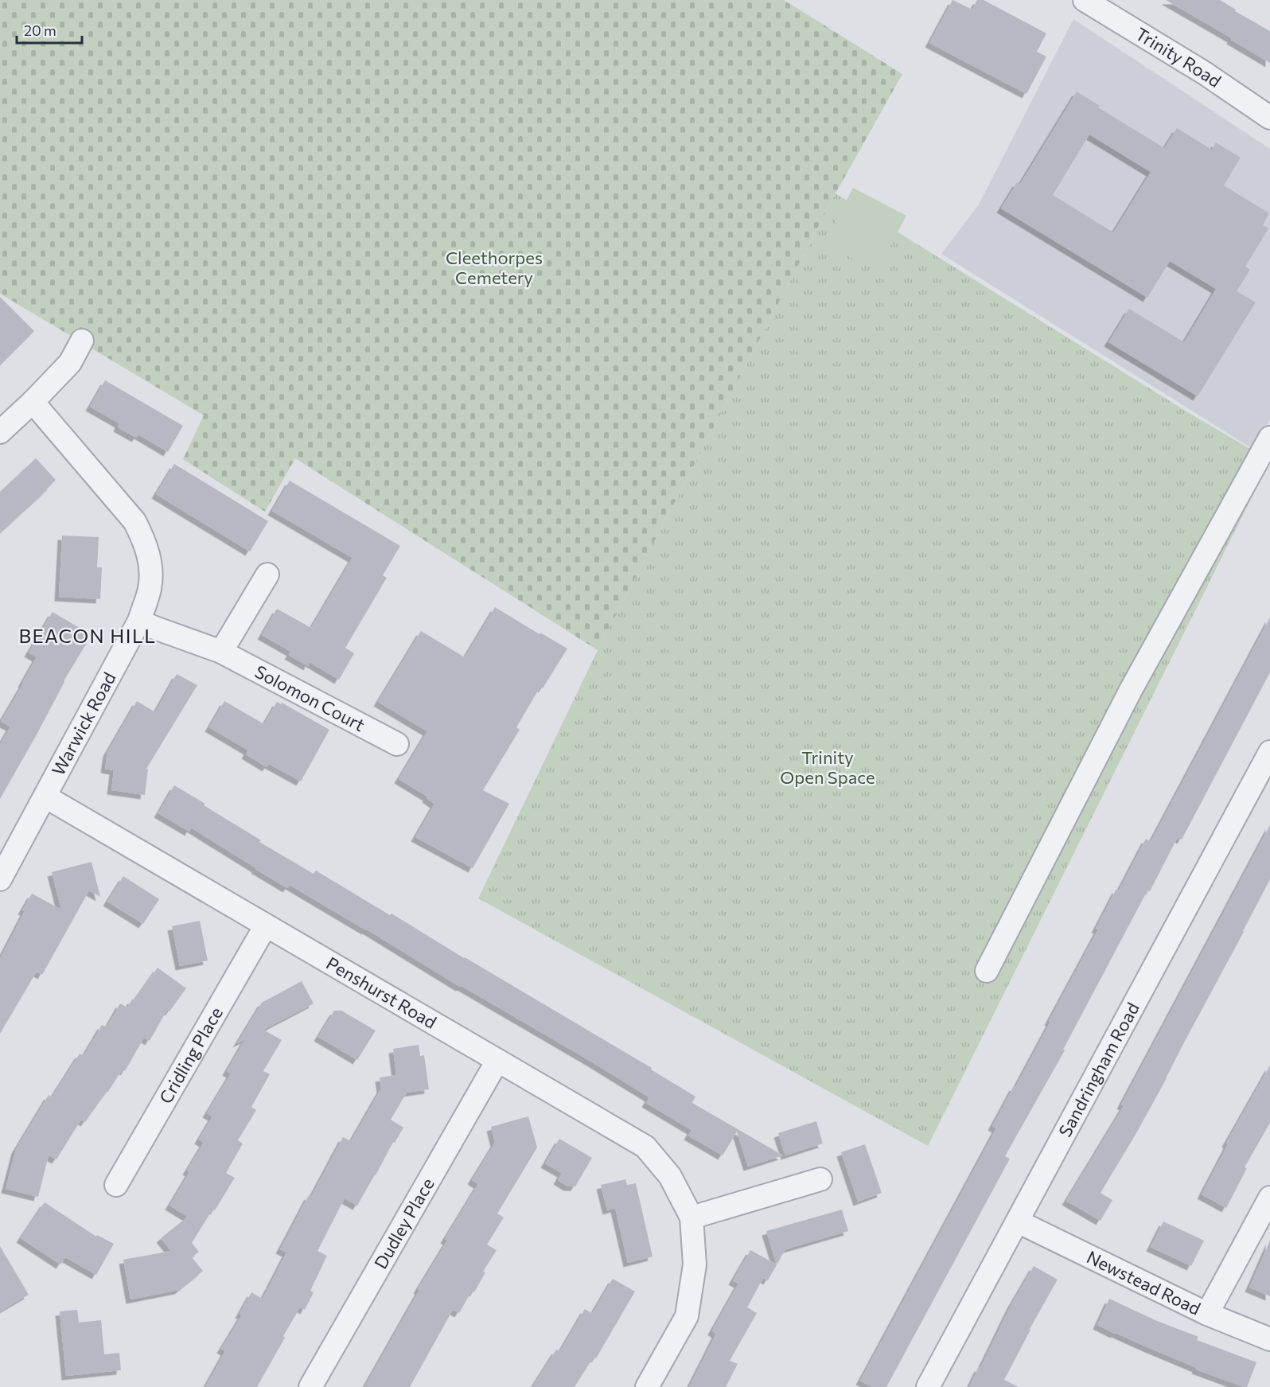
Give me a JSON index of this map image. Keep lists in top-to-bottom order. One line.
{"streets":{"street":["Trinity Road","Solomon Court","Warwick Road","Penshurst Road","Cridling Place","Sandringham Road","Dudley Place","Newstead Road"]},"crossings":[["Solomon Court","Warwick Road"],["Warwick Road","Penshurst Road"],["Penshurst Road","Cridling Place"],["Penshurst Road","Dudley Place"],["Sandringham Road","Newstead Road"]],"districts":["BEACON HILL"],"parks":["Cleethorpes Cemetery","Trinity Open Space"],"scale_bar":"20 m"}
